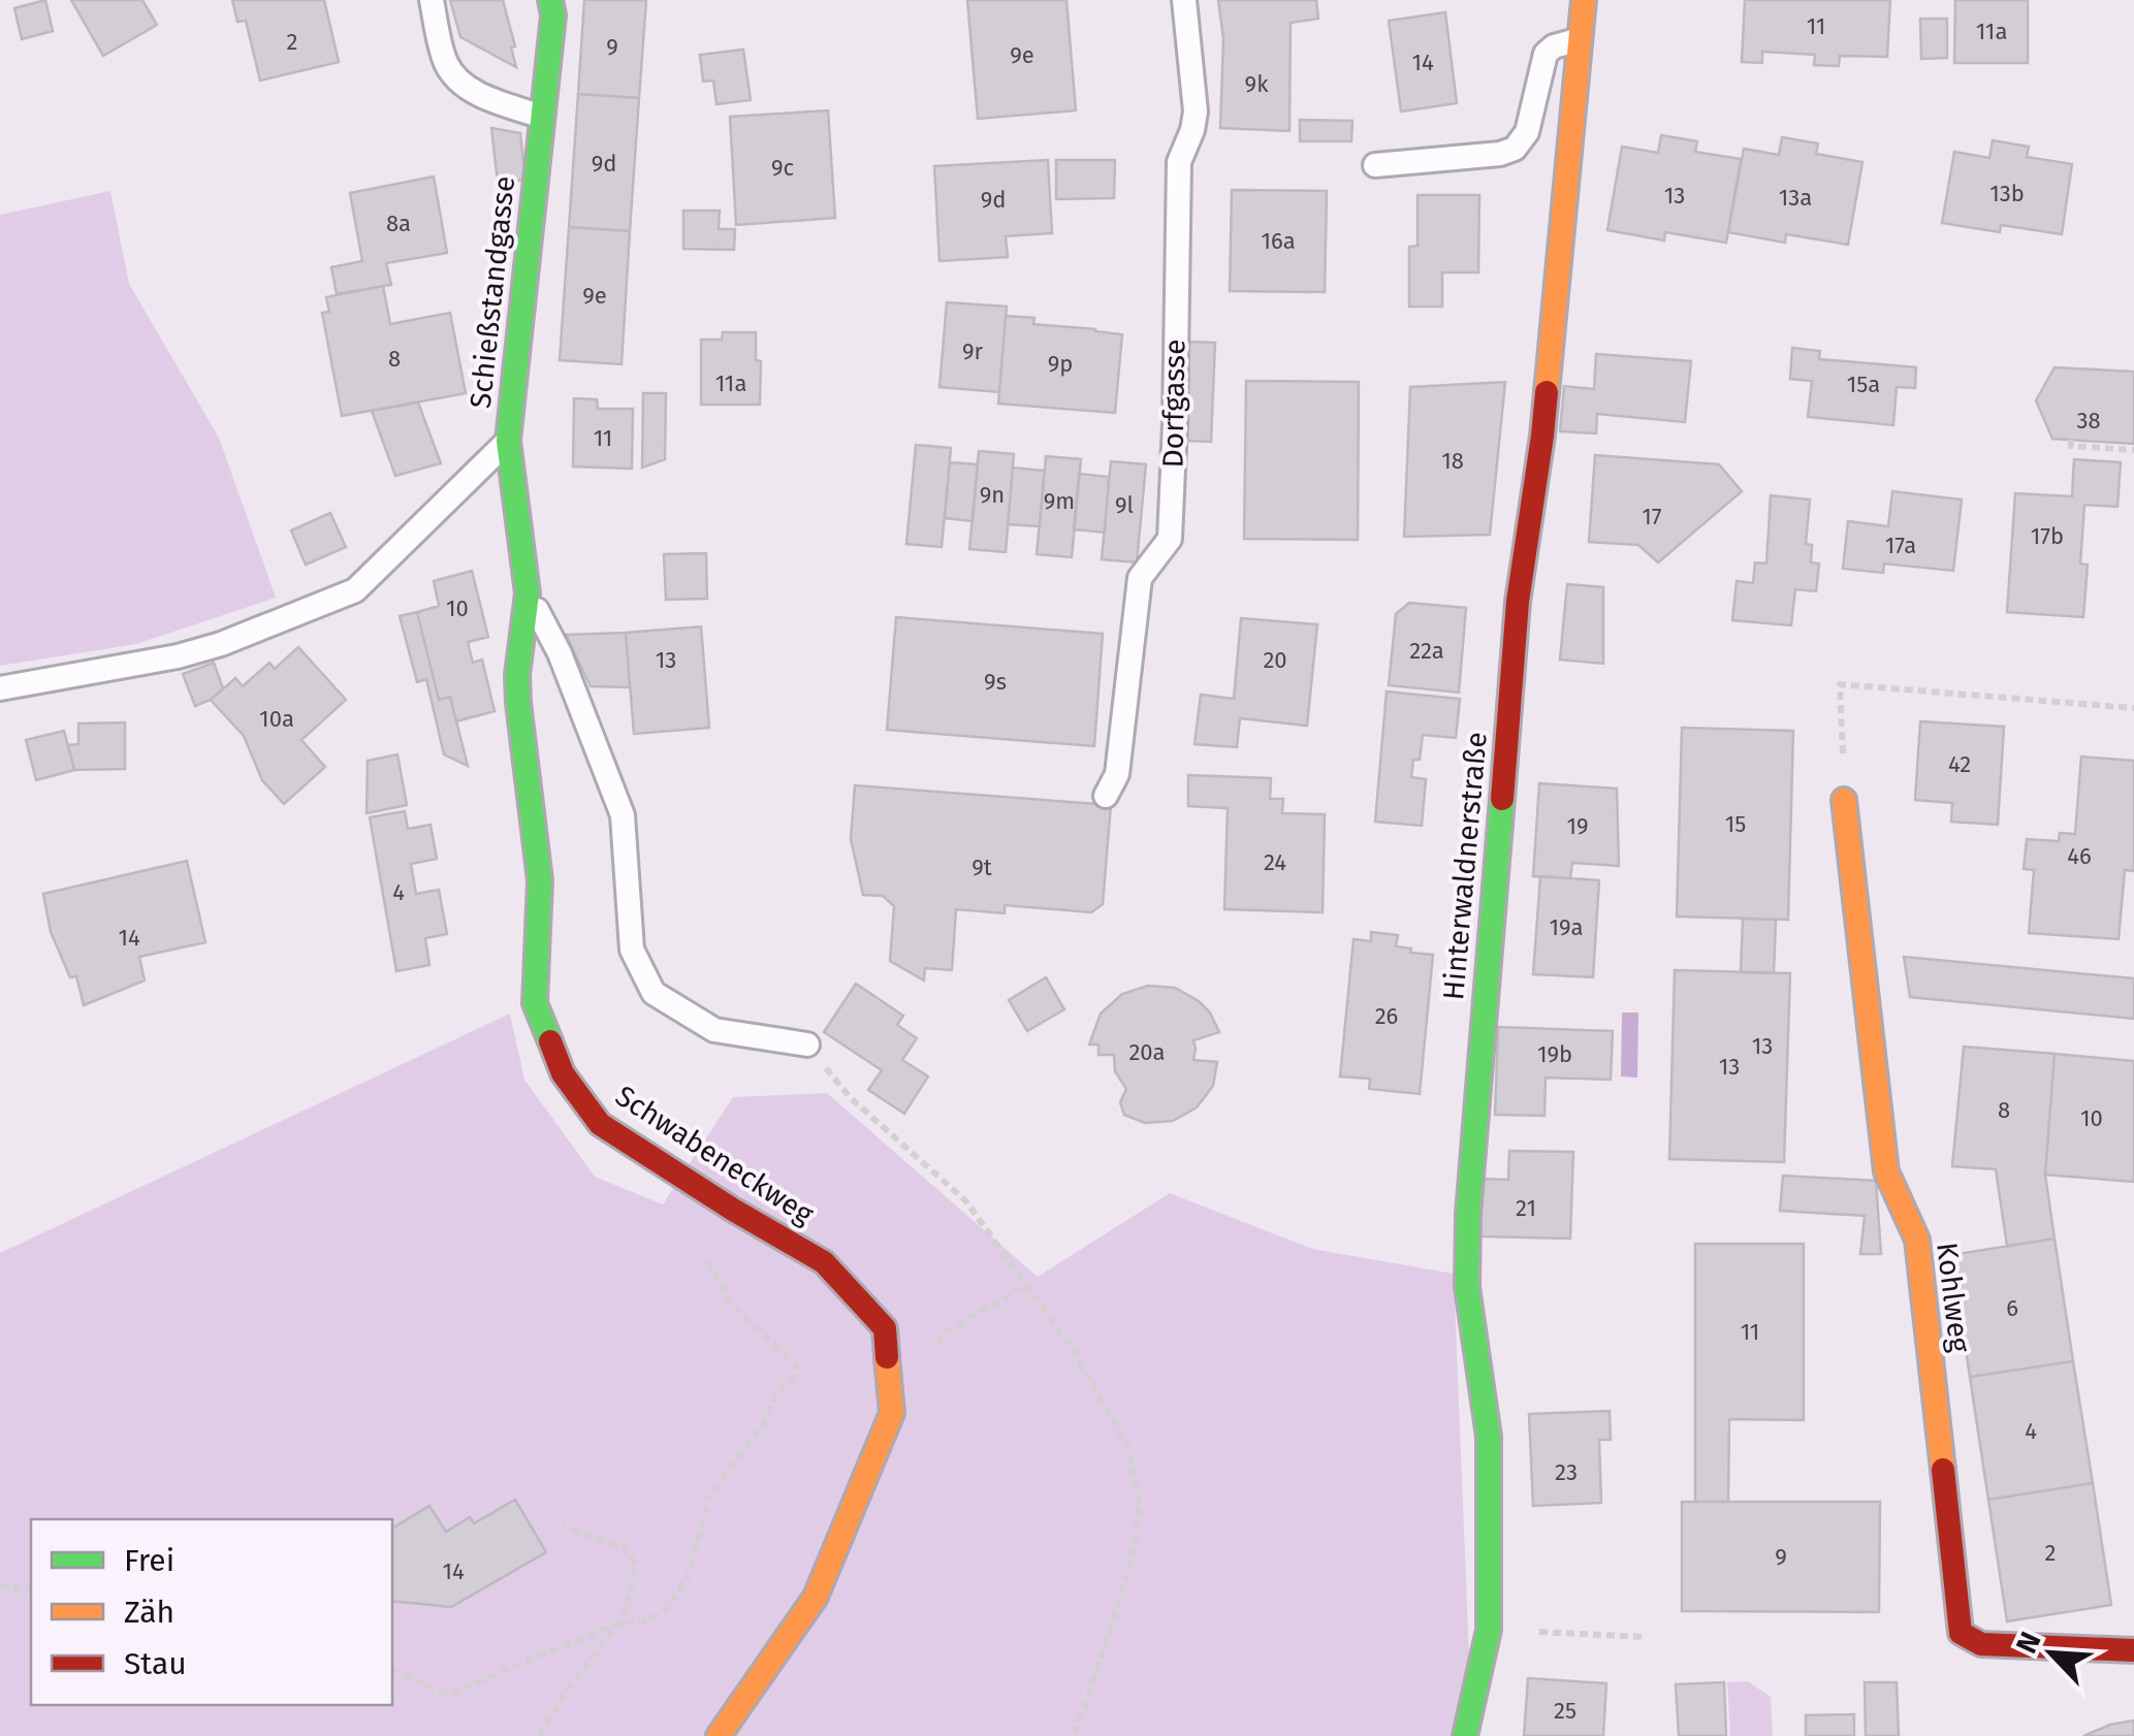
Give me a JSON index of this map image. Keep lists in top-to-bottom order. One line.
{"streets":{"street":["Schießstandgasse","Hinterwaldnerstraße","Schwabeneckweg","Kohlweg"],"lane":["Dorfgasse"]},"crossings":[["Schießstandgasse","Schwabeneckweg"]],"house_numbers":["11","11a","2","9","9e","14","9k","9d","9c","13b","13","13a","9d","8a","16a","9e","9r","8","9p","11a","15a","38","11","18","9n","9m","9l","17","17b","17a","10","22a","13","20","9s","10a","42","15","19","46","24","9t","4","19a","14","26","13","20a","19b","13","8","10","21","6","11","4","23","2","9","14","25"],"legend":["Frei","Zäh","Stau"],"north":"top left"}
